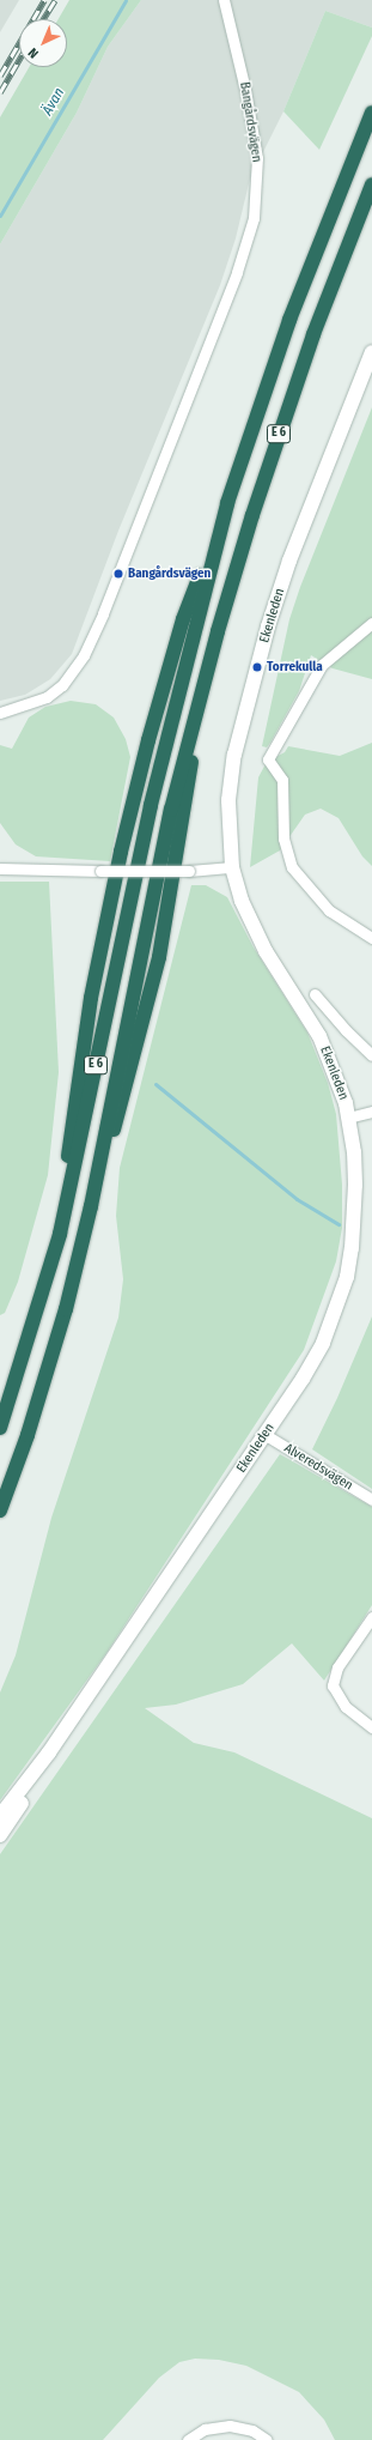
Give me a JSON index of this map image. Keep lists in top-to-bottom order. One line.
{"streets":{"highway":["E 6"],"street":["Bangårdsvägen","Ekenleden","Alveredsvägen"]},"crossings":[["Ekenleden","Alveredsvägen"]],"water":["Ävan"],"places":["Bangårdsvägen","Torrekulla"],"north":"bottom left"}
